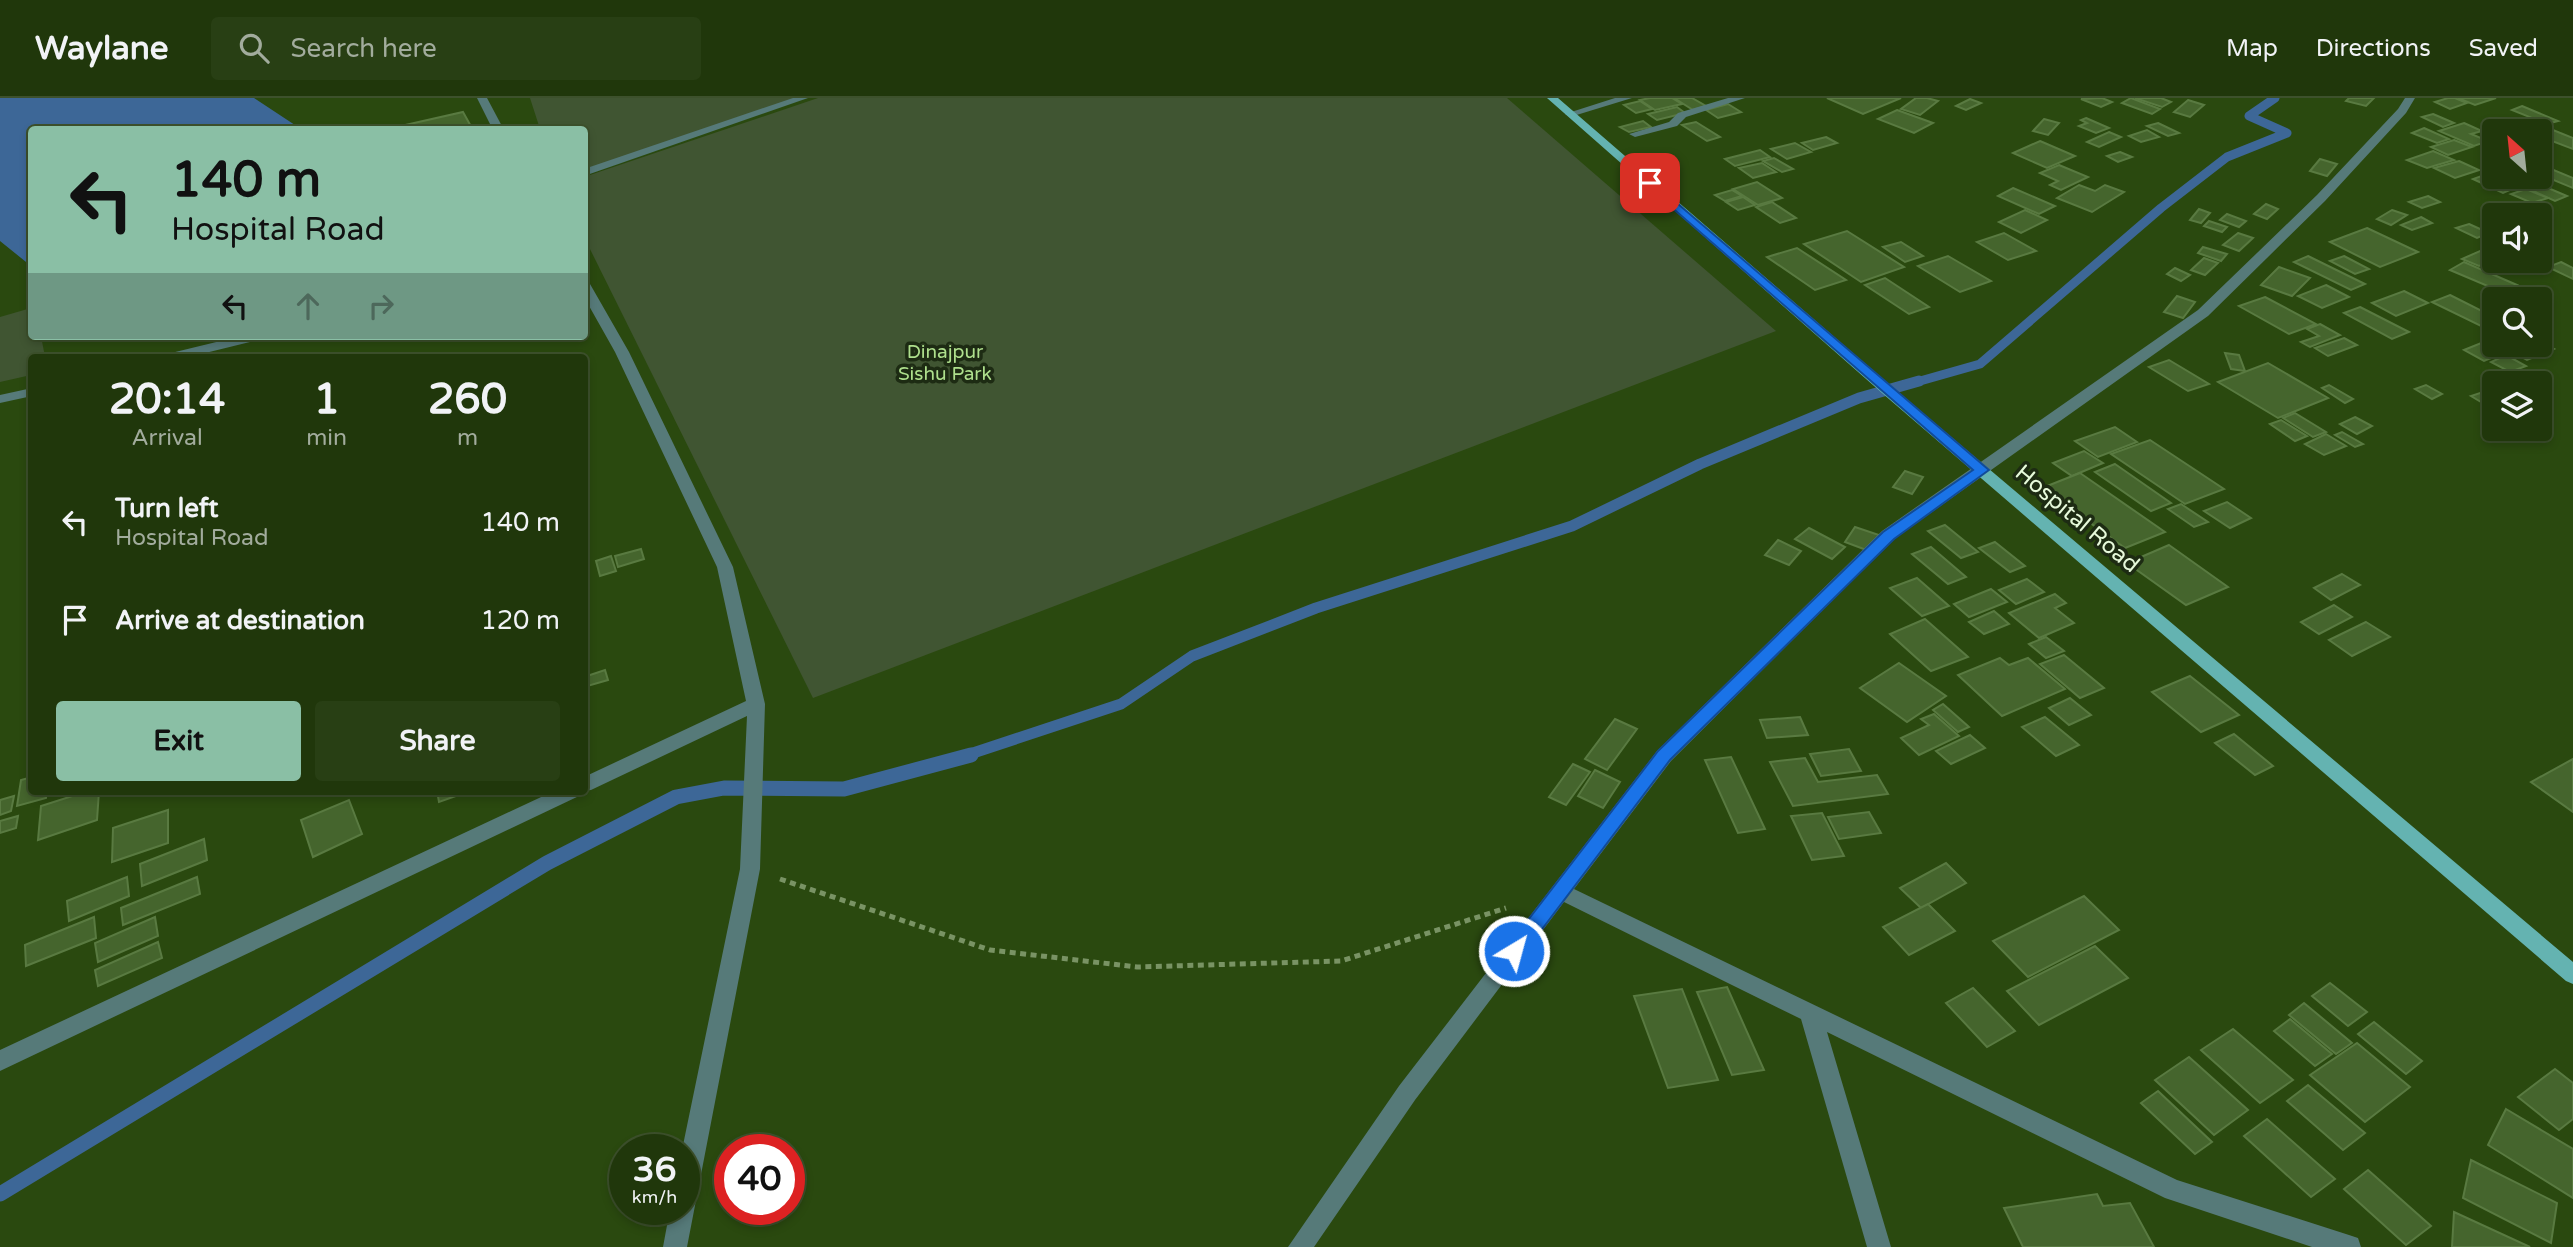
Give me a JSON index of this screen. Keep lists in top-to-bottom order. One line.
{"streets":{"main road":["Hospital Road"]},"parks":["Dinajpur Sishu Park"],"north":"top left","page":{"header":"Waylane","search":"Search here","nav":["Map","Directions","Saved"],"turn":["140 m","Hospital Road"],"eta":["20:14","Arrival","1","min","260","m"],"list":[{"name":"Turn left","note":"Hospital Road","value":"140 m"},{"name":"Arrive at destination","value":"120 m"}],"buttons":["Exit","Share"],"speed":"36 km/h","limit":"40"}}
